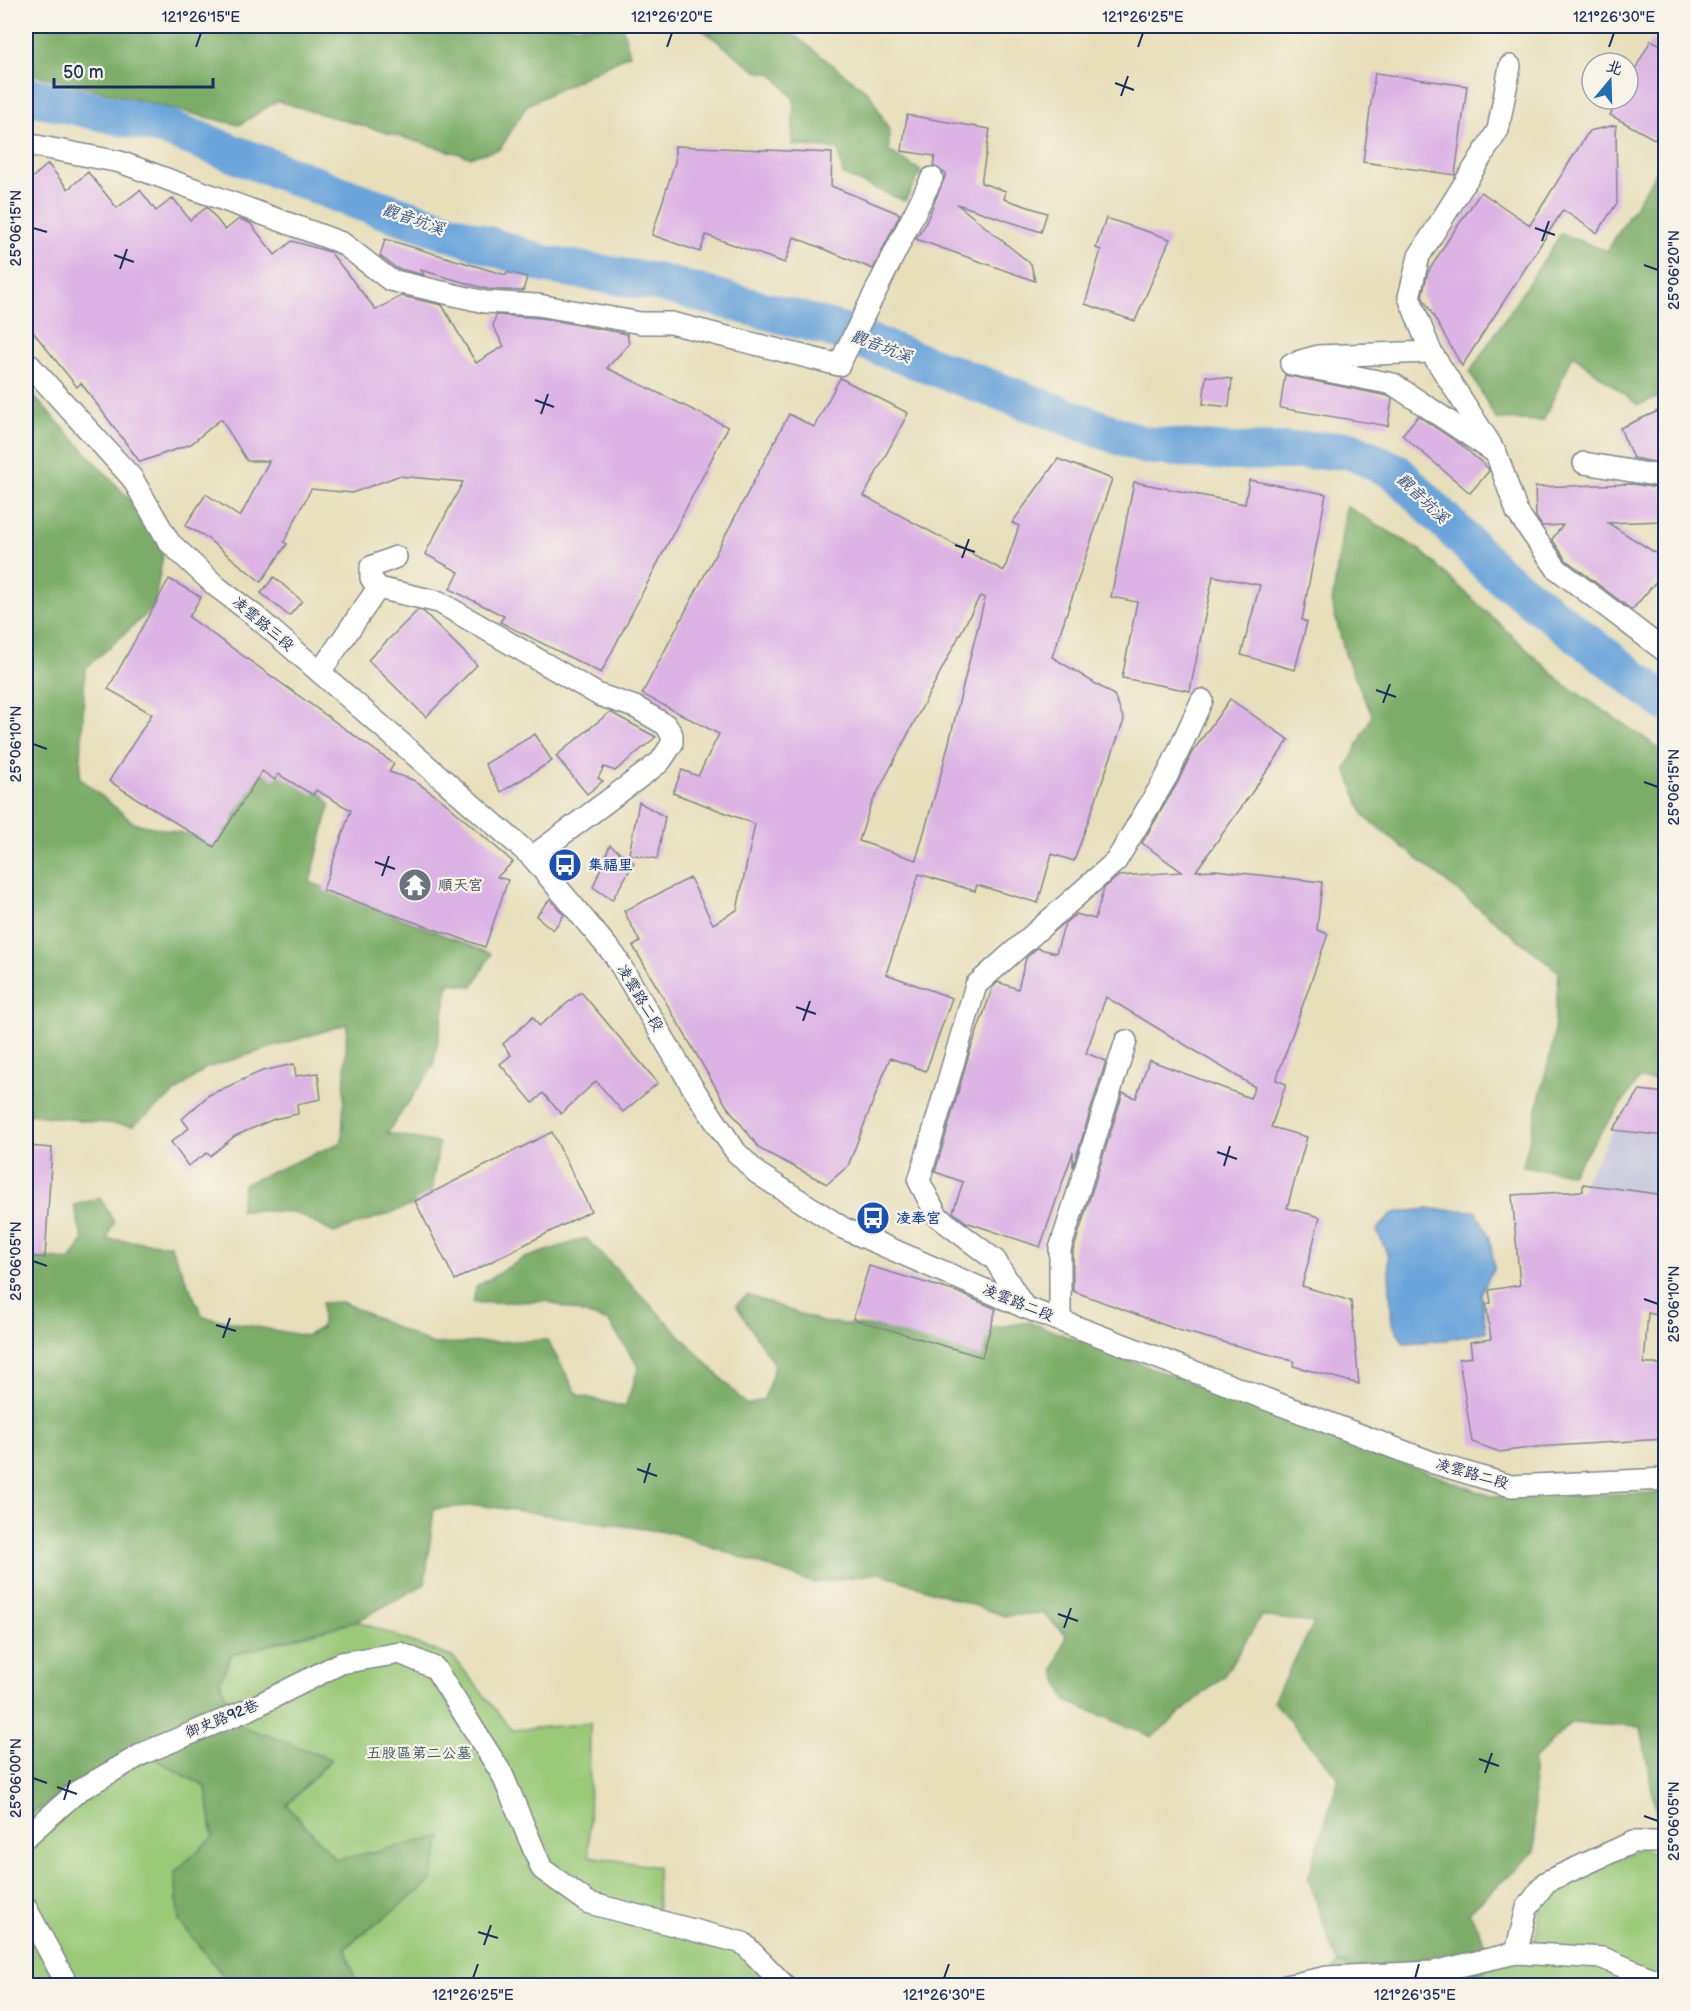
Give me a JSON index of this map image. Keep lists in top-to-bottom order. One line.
{"streets":{"street":["凌雲路三段","凌雲路二段","御史路92巷"]},"crossings":[["凌雲路三段","凌雲路二段"]],"water":["觀音坑溪"],"parks":["五股區第二公墓"],"places":{"bus stop":["集福里","凌奉宮"],"temple":["順天宮"]},"scale_bar":"50 m","north":"top","coordinates":["121°26'15\"E","121°26'20\"E","121°26'25\"E","121°26'30\"E","25°06'15\"N","25°06'20\"N","25°06'10\"N","25°06'05\"N","25°06'00\"N","121°26'35\"E"]}
